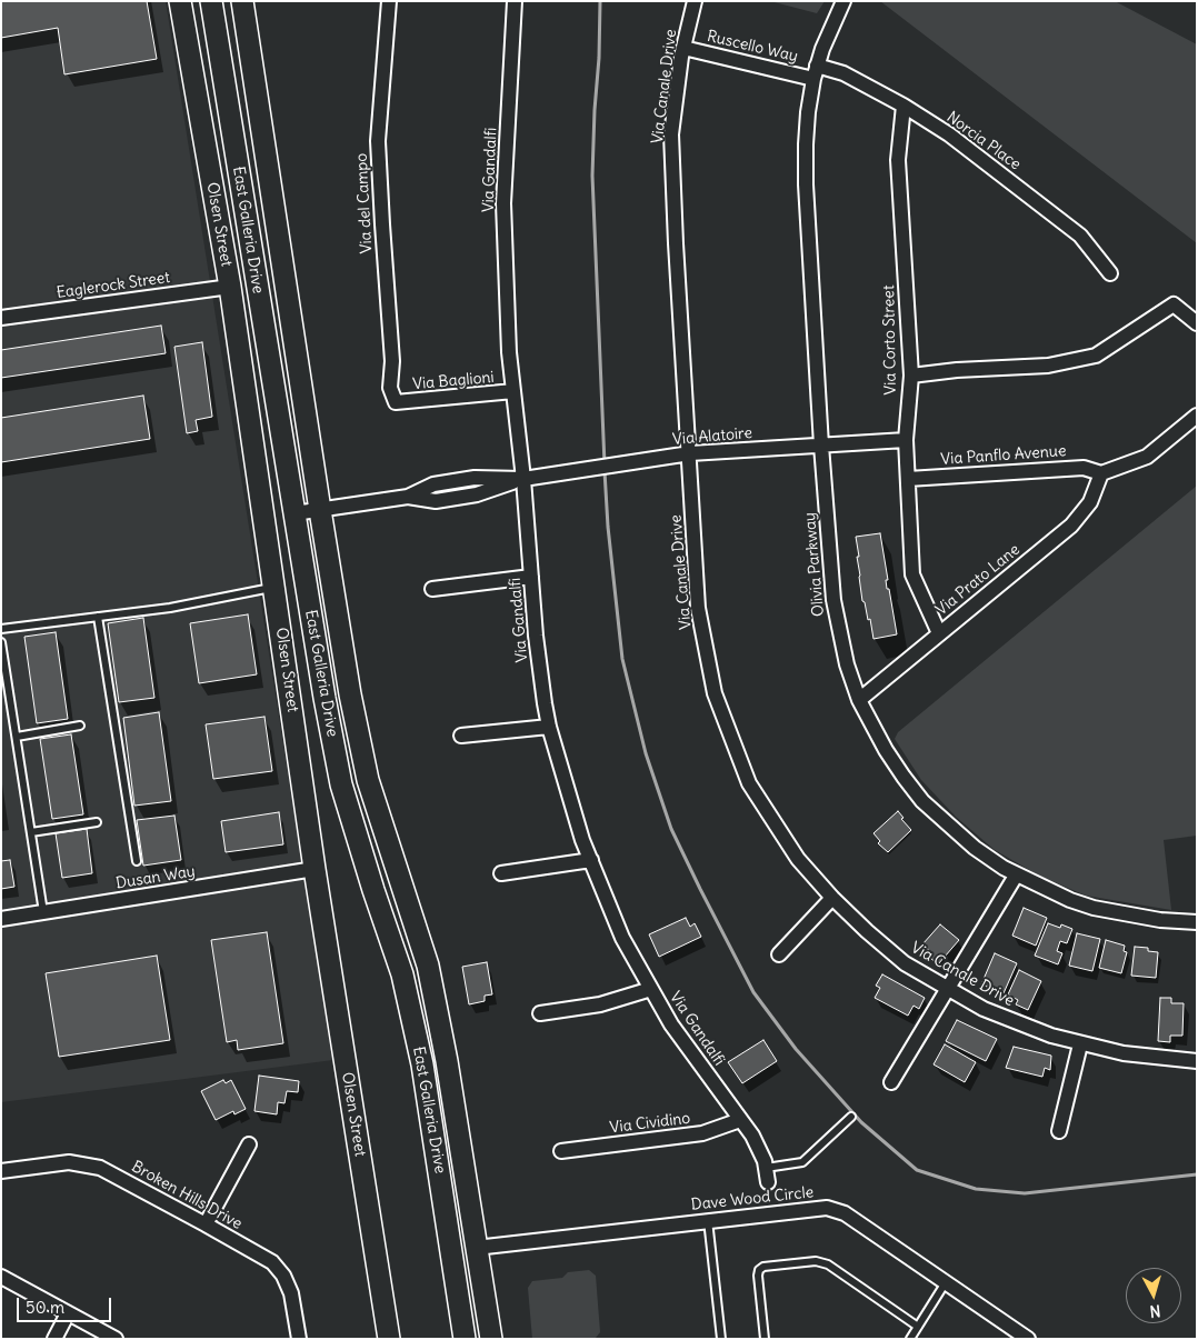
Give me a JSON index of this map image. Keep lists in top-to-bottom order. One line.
{"streets":{"main road":["Olsen Street","East Galleria Drive"],"street":["Ruscello Way","Via Canale Drive","Norcia Place","Via Gandalfi","Via del Campo","Eaglerock Street","Via Corto Street","Via Baglioni","Via Alatoire","Via Panflo Avenue","Olivia Parkway","Via Prato Lane","Dusan Way","Via Cividino","Broken Hills Drive","Dave Wood Circle"]},"crossings":[["Ruscello Way","Via Canale Drive"],["Ruscello Way","Norcia Place"],["Ruscello Way","Olivia Parkway"],["Via Canale Drive","Via Alatoire"],["Norcia Place","Via Corto Street"],["Norcia Place","Olivia Parkway"],["Via Gandalfi","Via Baglioni"],["Via Gandalfi","Via Alatoire"],["Via Gandalfi","Via Cividino"],["Via del Campo","Via Baglioni"],["Olsen Street","Eaglerock Street"],["Olsen Street","Dusan Way"],["East Galleria Drive","Via Alatoire"],["East Galleria Drive","Dave Wood Circle"],["Via Corto Street","Via Alatoire"],["Via Corto Street","Via Panflo Avenue"],["Via Corto Street","Via Prato Lane"],["Via Alatoire","Olivia Parkway"],["Via Panflo Avenue","Via Prato Lane"],["Olivia Parkway","Via Prato Lane"]],"scale_bar":"50 m","north":"bottom"}
